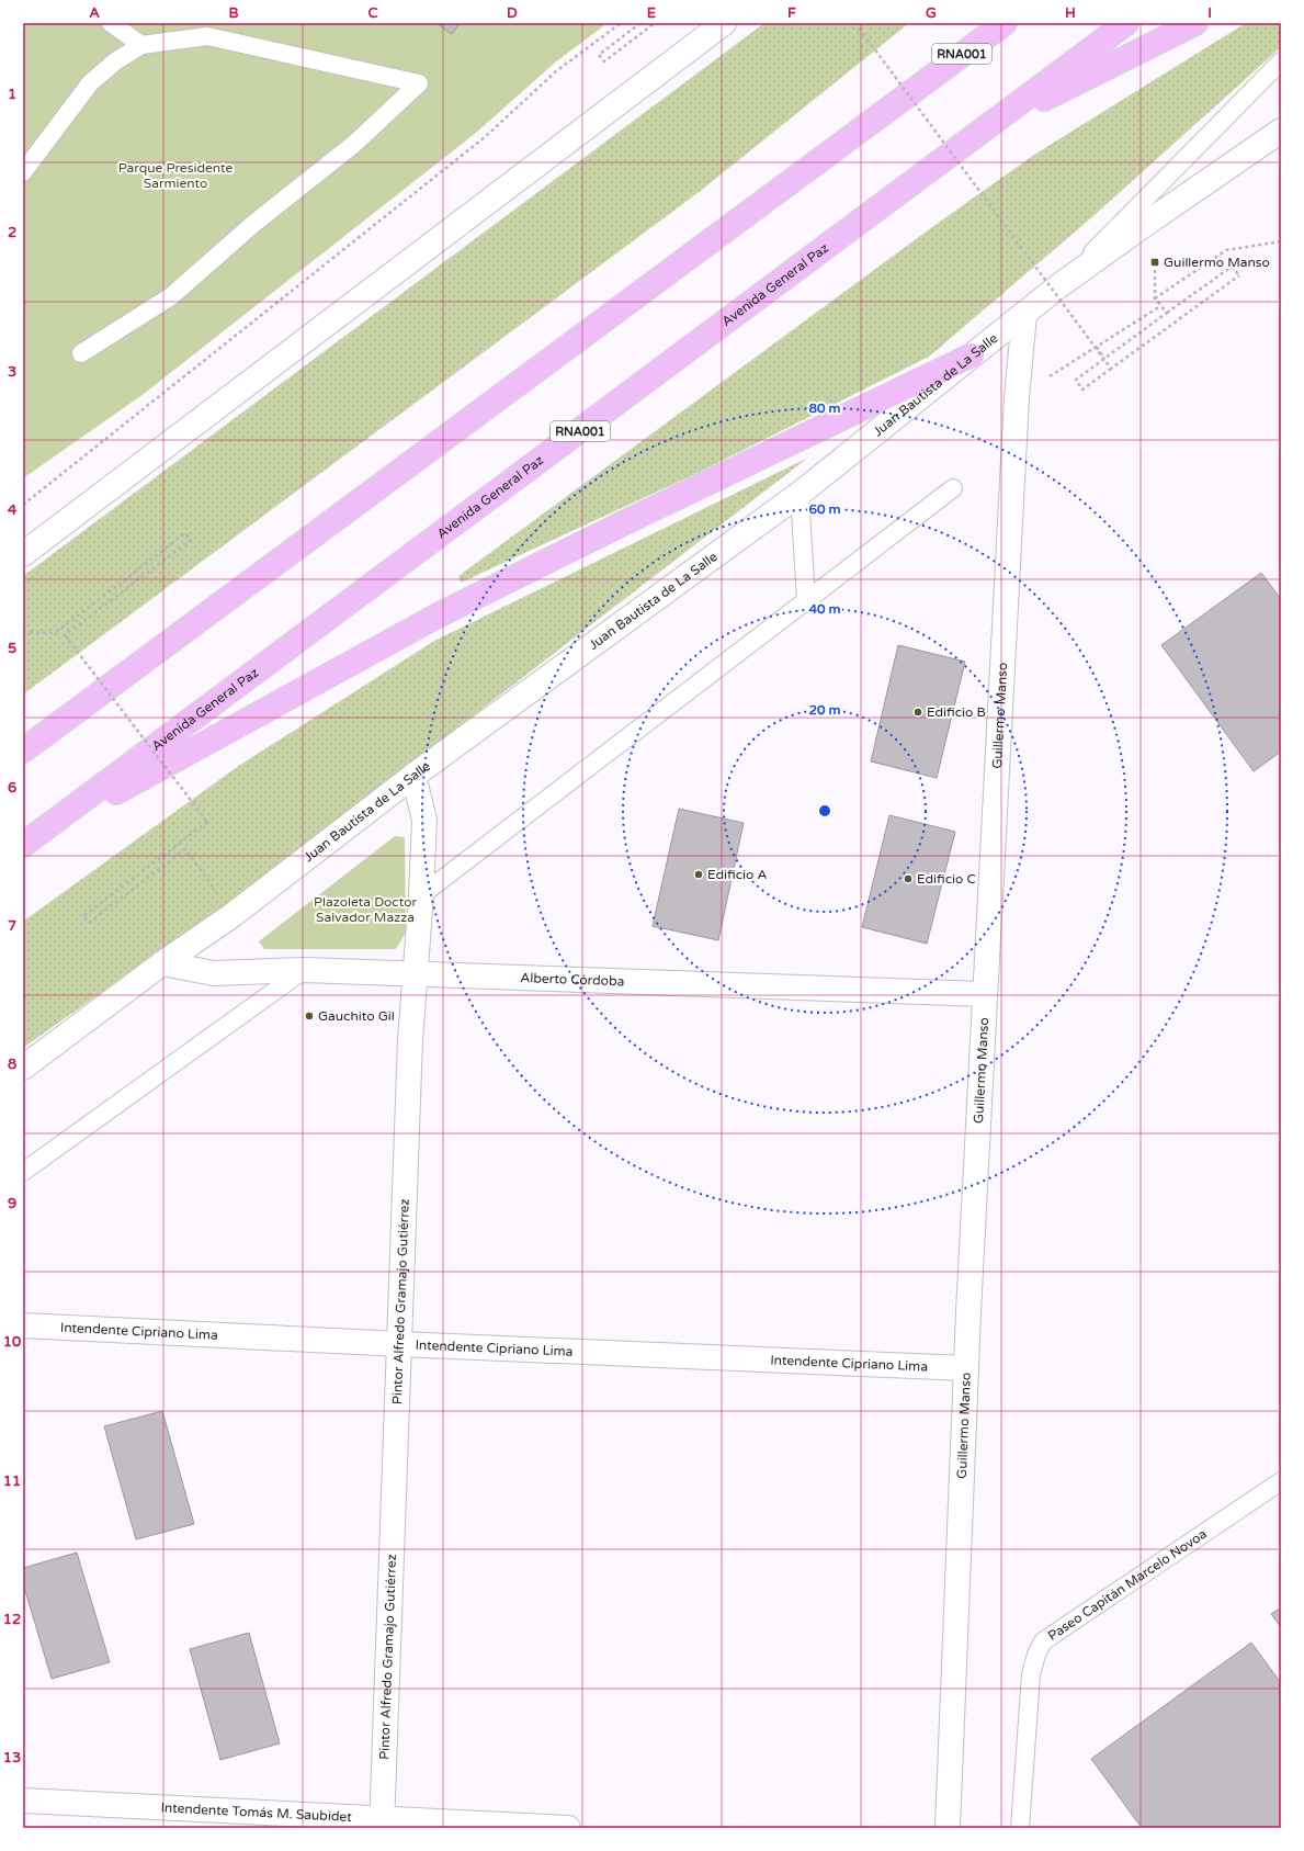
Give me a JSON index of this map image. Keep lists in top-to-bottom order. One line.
{"streets":{"highway":["RNA001","Avenida General Paz"],"street":["Juan Bautista de La Salle","Guillermo Manso","Alberto Córdoba","Pintor Alfredo Gramajo Gutiérrez","Intendente Cipriano Lima","Intendente Tomás M. Saubidet"],"lane":["Paseo Capitán Marcelo Novoa"]},"crossings":[["Juan Bautista de La Salle","Guillermo Manso"],["Juan Bautista de La Salle","Alberto Córdoba"],["Juan Bautista de La Salle","Pintor Alfredo Gramajo Gutiérrez"],["Guillermo Manso","Alberto Córdoba"],["Guillermo Manso","Intendente Cipriano Lima"],["Alberto Córdoba","Pintor Alfredo Gramajo Gutiérrez"],["Pintor Alfredo Gramajo Gutiérrez","Intendente Cipriano Lima"],["Pintor Alfredo Gramajo Gutiérrez","Intendente Tomás M. Saubidet"]],"parks":["Parque Presidente Sarmiento","Plazoleta Doctor Salvador Mazza"],"places":{"transit":["Guillermo Manso"],"other":["Edificio B","Edificio A","Edificio C","Gauchito Gil"]},"grid":{"columns":["A","B","C","D","E","F","G","H","I"],"rows":["1","2","3","4","5","6","7","8","9","10","11","12","13"]},"rings":["80 m","60 m","40 m","20 m"]}
